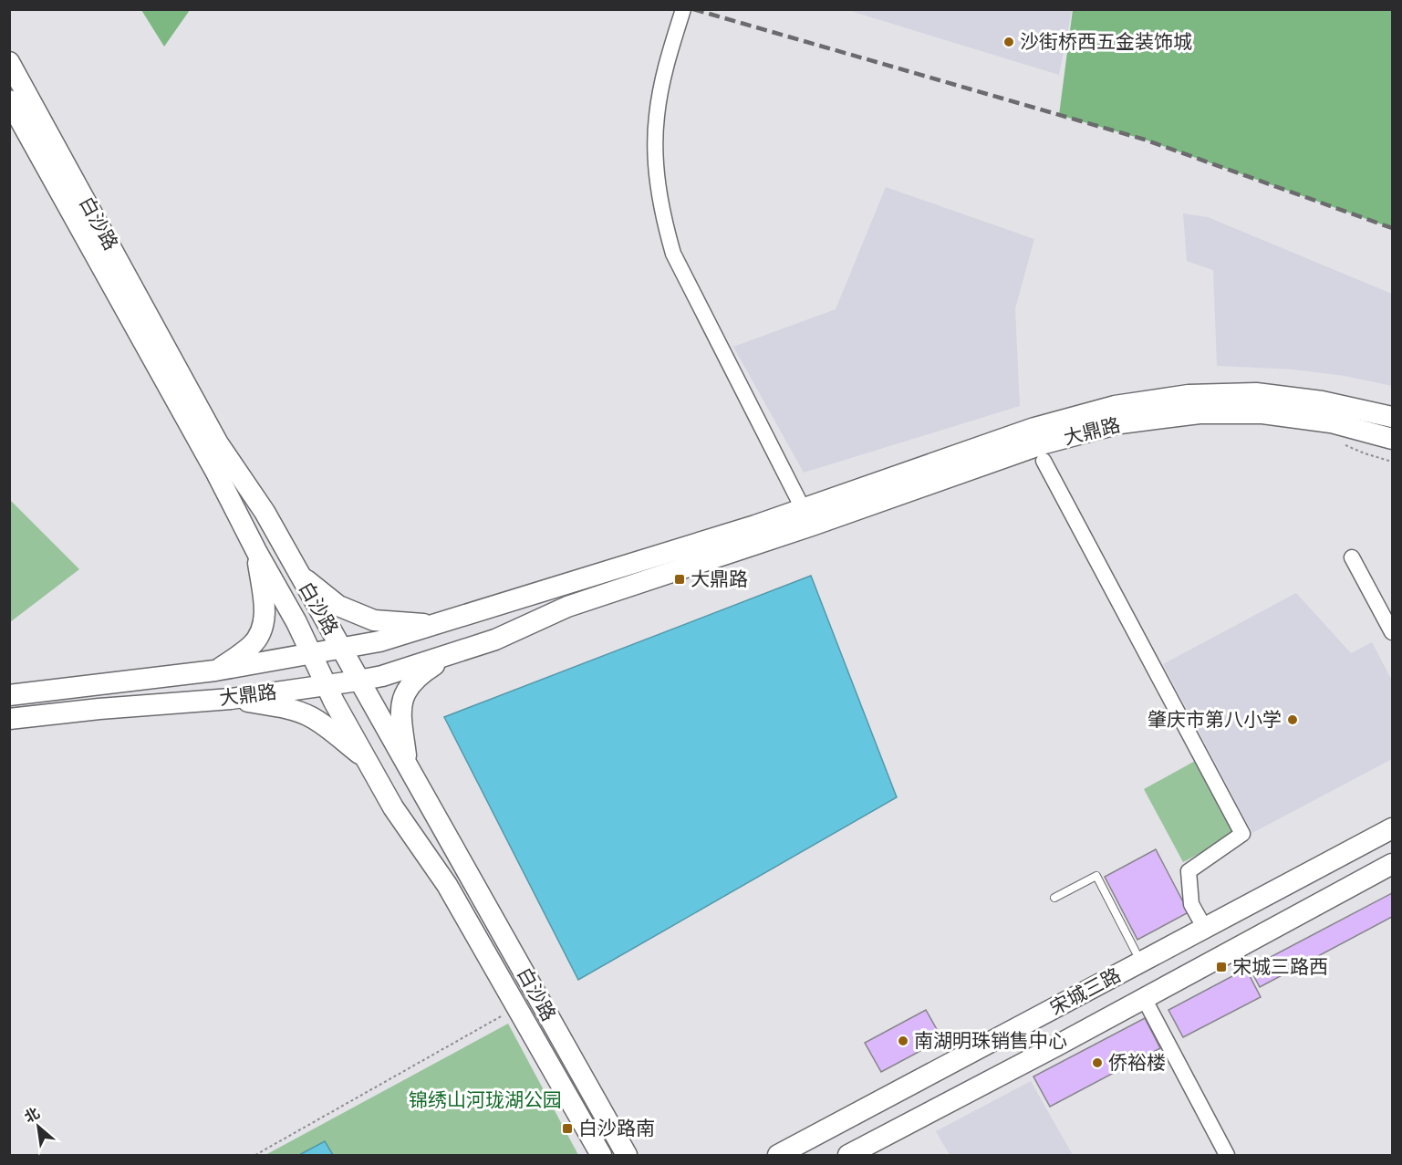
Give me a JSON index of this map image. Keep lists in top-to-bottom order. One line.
{"streets":{"main road":["白沙路","大鼎路","宋城三路"]},"crossings":[["白沙路","大鼎路"]],"parks":["锦绣山河珑湖公园"],"places":{"other":["沙街桥西五金装饰城","肇庆市第八小学","南湖明珠销售中心","侨裕楼"],"transit":["大鼎路","宋城三路西","白沙路南"]},"north":"top left"}
